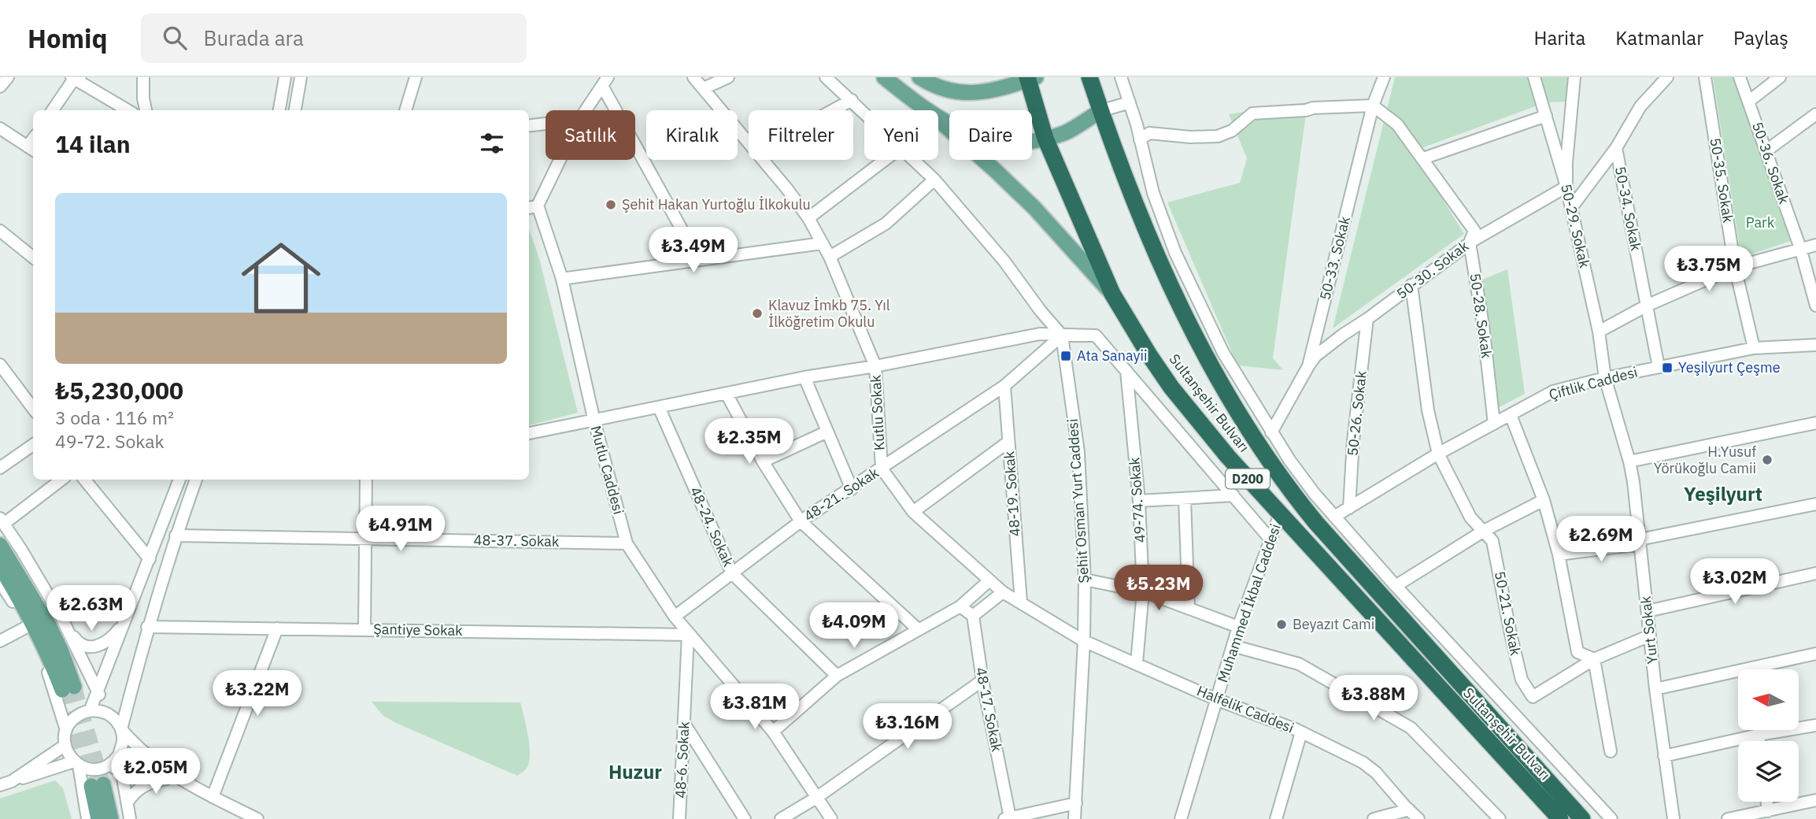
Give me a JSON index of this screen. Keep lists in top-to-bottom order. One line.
{"streets":{"highway":["Sultanşehir Bulvarı","D200"],"street":["50-36. Sokak","50-35. Sokak","50-34. Sokak","50-29. Sokak","50-33. Sokak","50-30. Sokak","50-28. Sokak","Çiftlik Caddesi","Kutlu Sokak","50-26. Sokak","Mutlu Caddesi","48-19. Sokak","48-21. Sokak","49-74. Sokak","Şehit Osman Yurt Caddesi","48-24. Sokak","48-37. Sokak","Muhammed İkbal Caddesi","50-21. Sokak","Şantiye Sokak","Yurt Sokak","48-17. Sokak","Halfelik Caddesi","48-6. Sokak"]},"crossings":[["50-35. Sokak","Çiftlik Caddesi"],["50-34. Sokak","Çiftlik Caddesi"],["50-29. Sokak","50-30. Sokak"],["50-29. Sokak","Çiftlik Caddesi"],["50-29. Sokak","Yurt Sokak"],["50-33. Sokak","50-30. Sokak"],["50-33. Sokak","Sultanşehir Bulvarı"],["50-30. Sokak","50-28. Sokak"],["50-30. Sokak","50-26. Sokak"],["50-30. Sokak","50-21. Sokak"],["50-28. Sokak","Çiftlik Caddesi"],["Çiftlik Caddesi","Sultanşehir Bulvarı"],["Çiftlik Caddesi","50-26. Sokak"],["Çiftlik Caddesi","50-21. Sokak"],["Çiftlik Caddesi","Yurt Sokak"],["Sultanşehir Bulvarı","Muhammed İkbal Caddesi"],["Kutlu Sokak","48-19. Sokak"],["Kutlu Sokak","48-21. Sokak"],["Kutlu Sokak","Şehit Osman Yurt Caddesi"],["Kutlu Sokak","Halfelik Caddesi"],["Mutlu Caddesi","48-21. Sokak"],["Mutlu Caddesi","48-37. Sokak"],["Mutlu Caddesi","Şantiye Sokak"],["Mutlu Caddesi","48-6. Sokak"],["48-19. Sokak","48-21. Sokak"],["48-21. Sokak","Şehit Osman Yurt Caddesi"],["48-21. Sokak","48-24. Sokak"],["49-74. Sokak","Halfelik Caddesi"],["Şehit Osman Yurt Caddesi","Halfelik Caddesi"],["Muhammed İkbal Caddesi","Halfelik Caddesi"],["Şantiye Sokak","48-6. Sokak"]],"districts":["Yeşilyurt","Huzur"],"parks":["Park"],"places":{"other":["Şehit Hakan Yurtoğlu İlkokulu","Klavuz İmkb 75. Yıl İlköğretim Okulu","H.Yusuf Yörükoğlu Camii","Beyazıt Cami"],"transit":["Ata Sanayii","Yeşilyurt Çeşme"]},"north":"left","page":{"header":"Homiq","search":"Burada ara","nav":["Harita","Katmanlar","Paylaş"],"chip":["Satılık","Kiralık","Filtreler","Yeni","Daire"],"heading":"14 ilan","list":[{"name":"₺5,230,000","note":"3 oda · 116 m² · 49-72. Sokak"}],"price":["₺3.49M","₺3.75M","₺2.35M","₺4.91M","₺2.69M","₺3.02M","₺5.23M","₺2.63M","₺4.09M","₺3.22M","₺3.88M","₺3.81M","₺3.16M","₺2.05M"]}}
